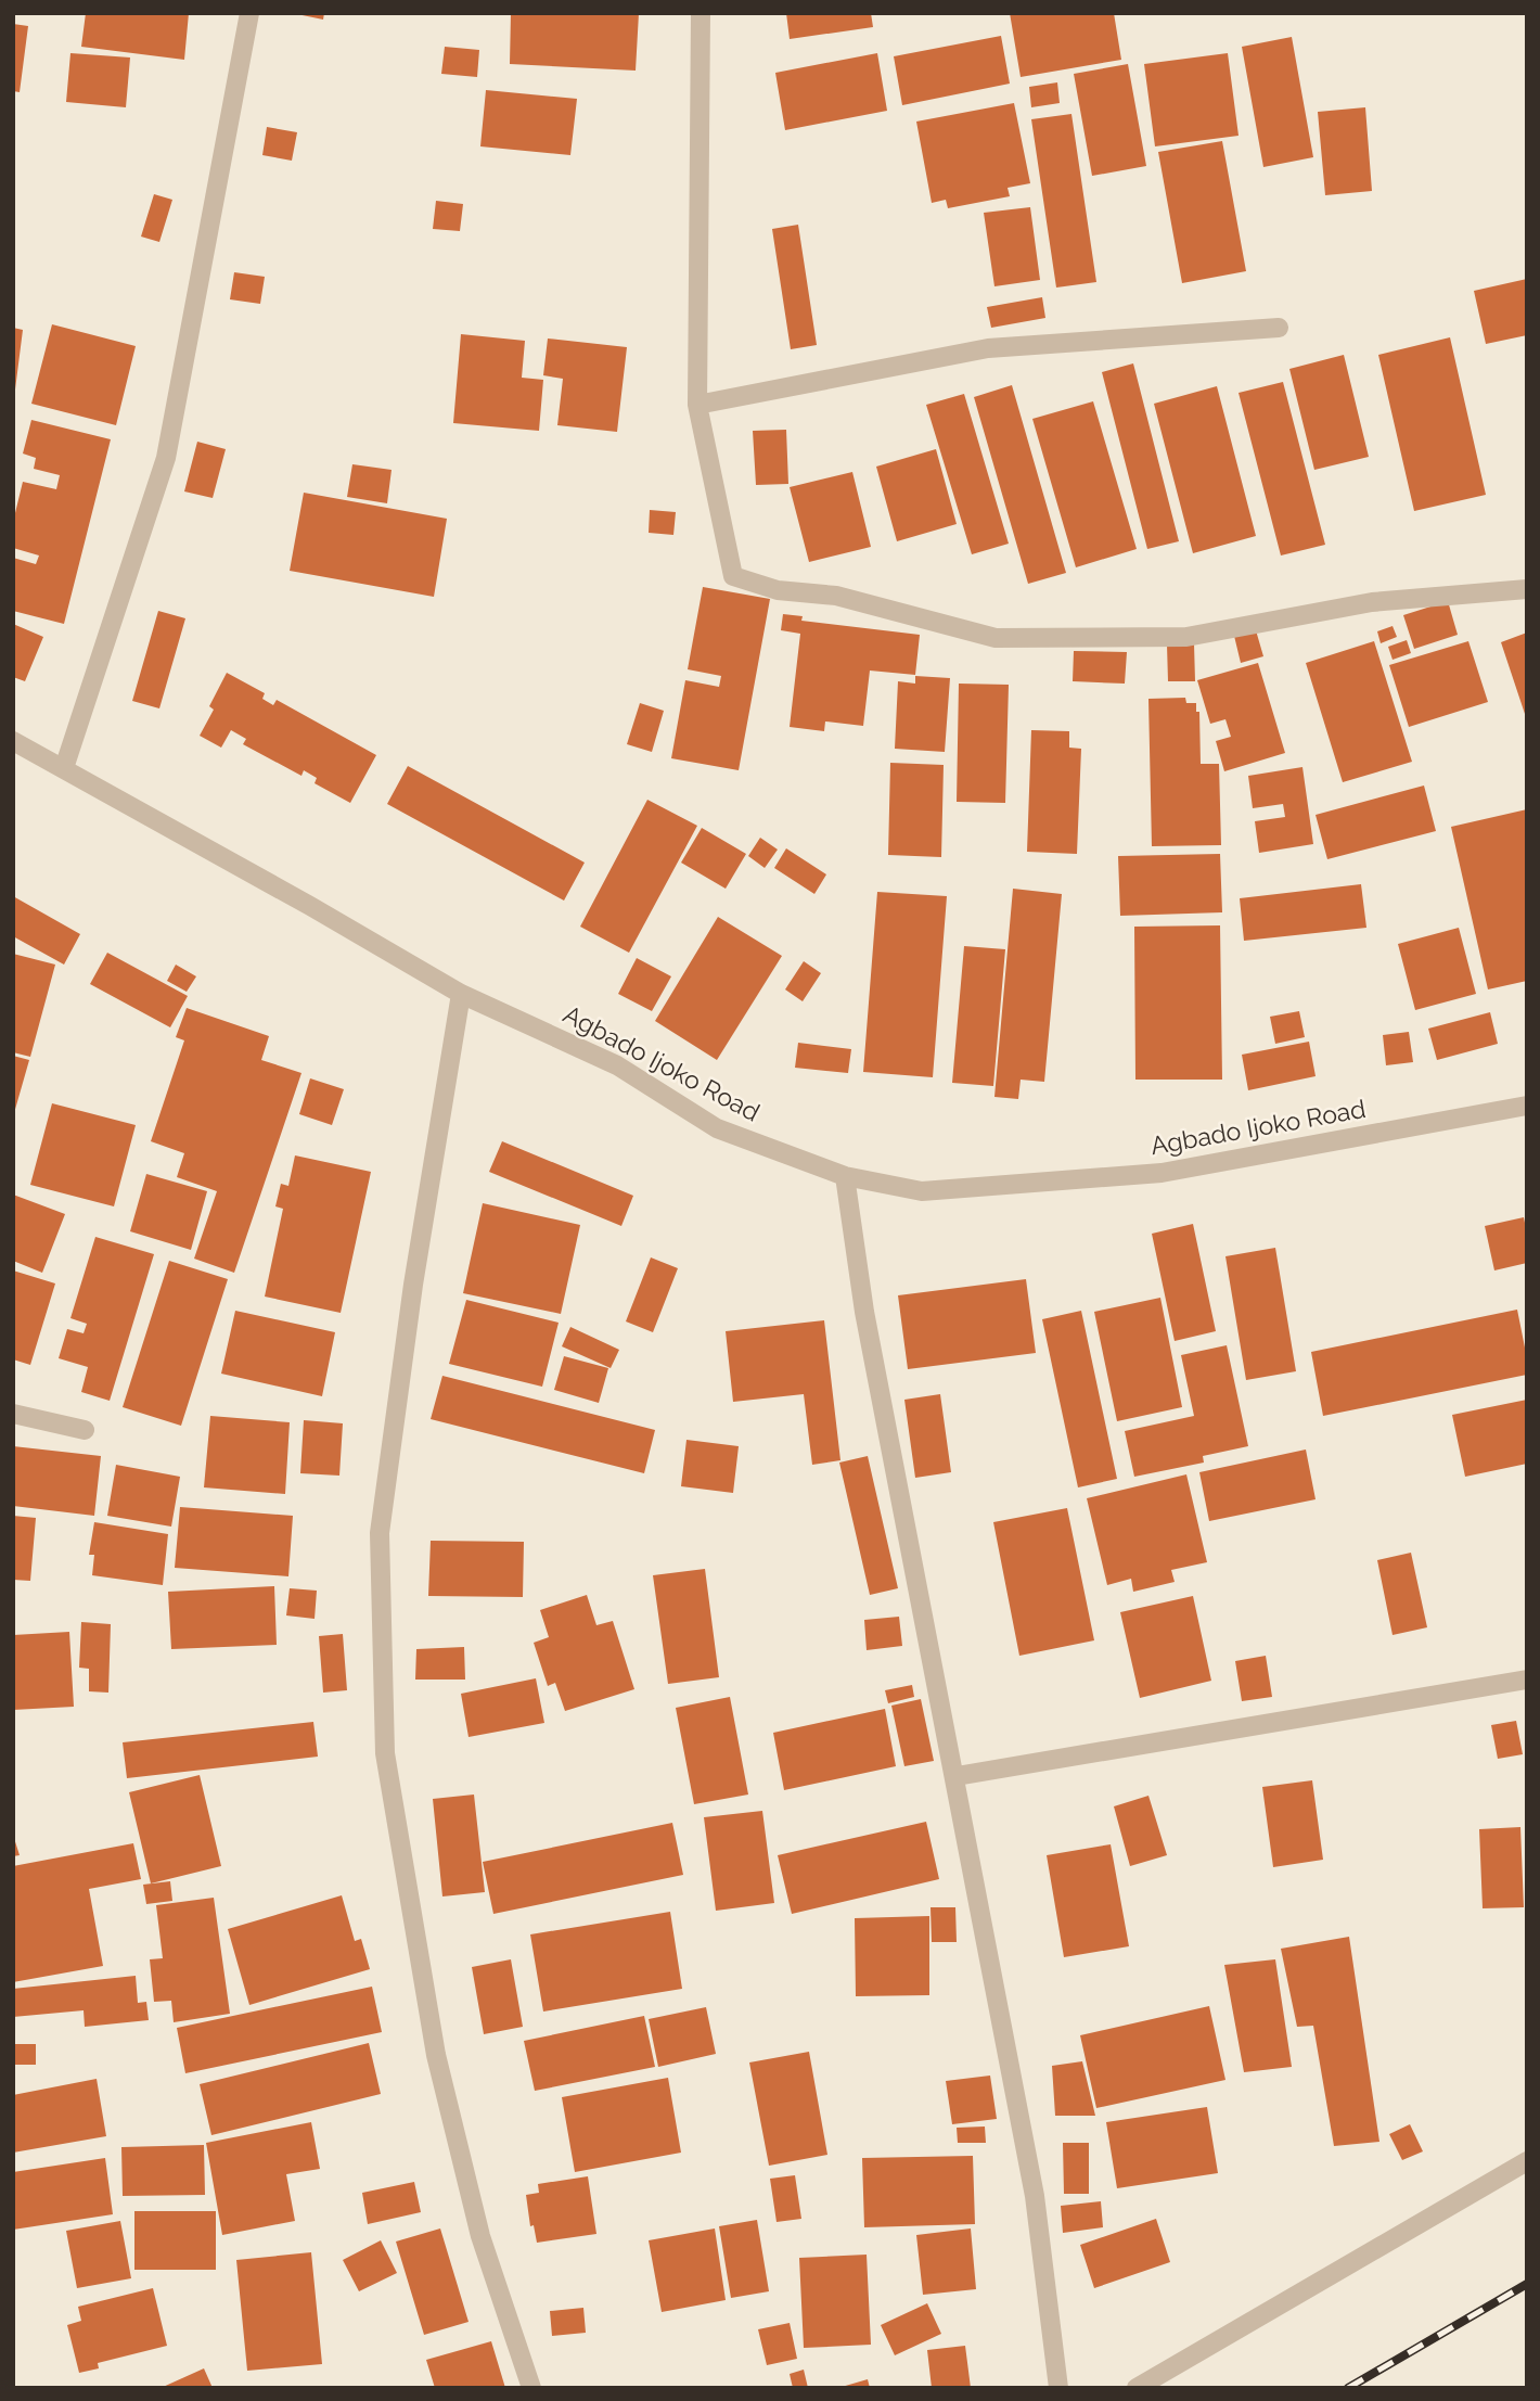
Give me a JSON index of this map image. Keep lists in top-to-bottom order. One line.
{"streets":{"street":["Agbado Ijoko Road"]}}
